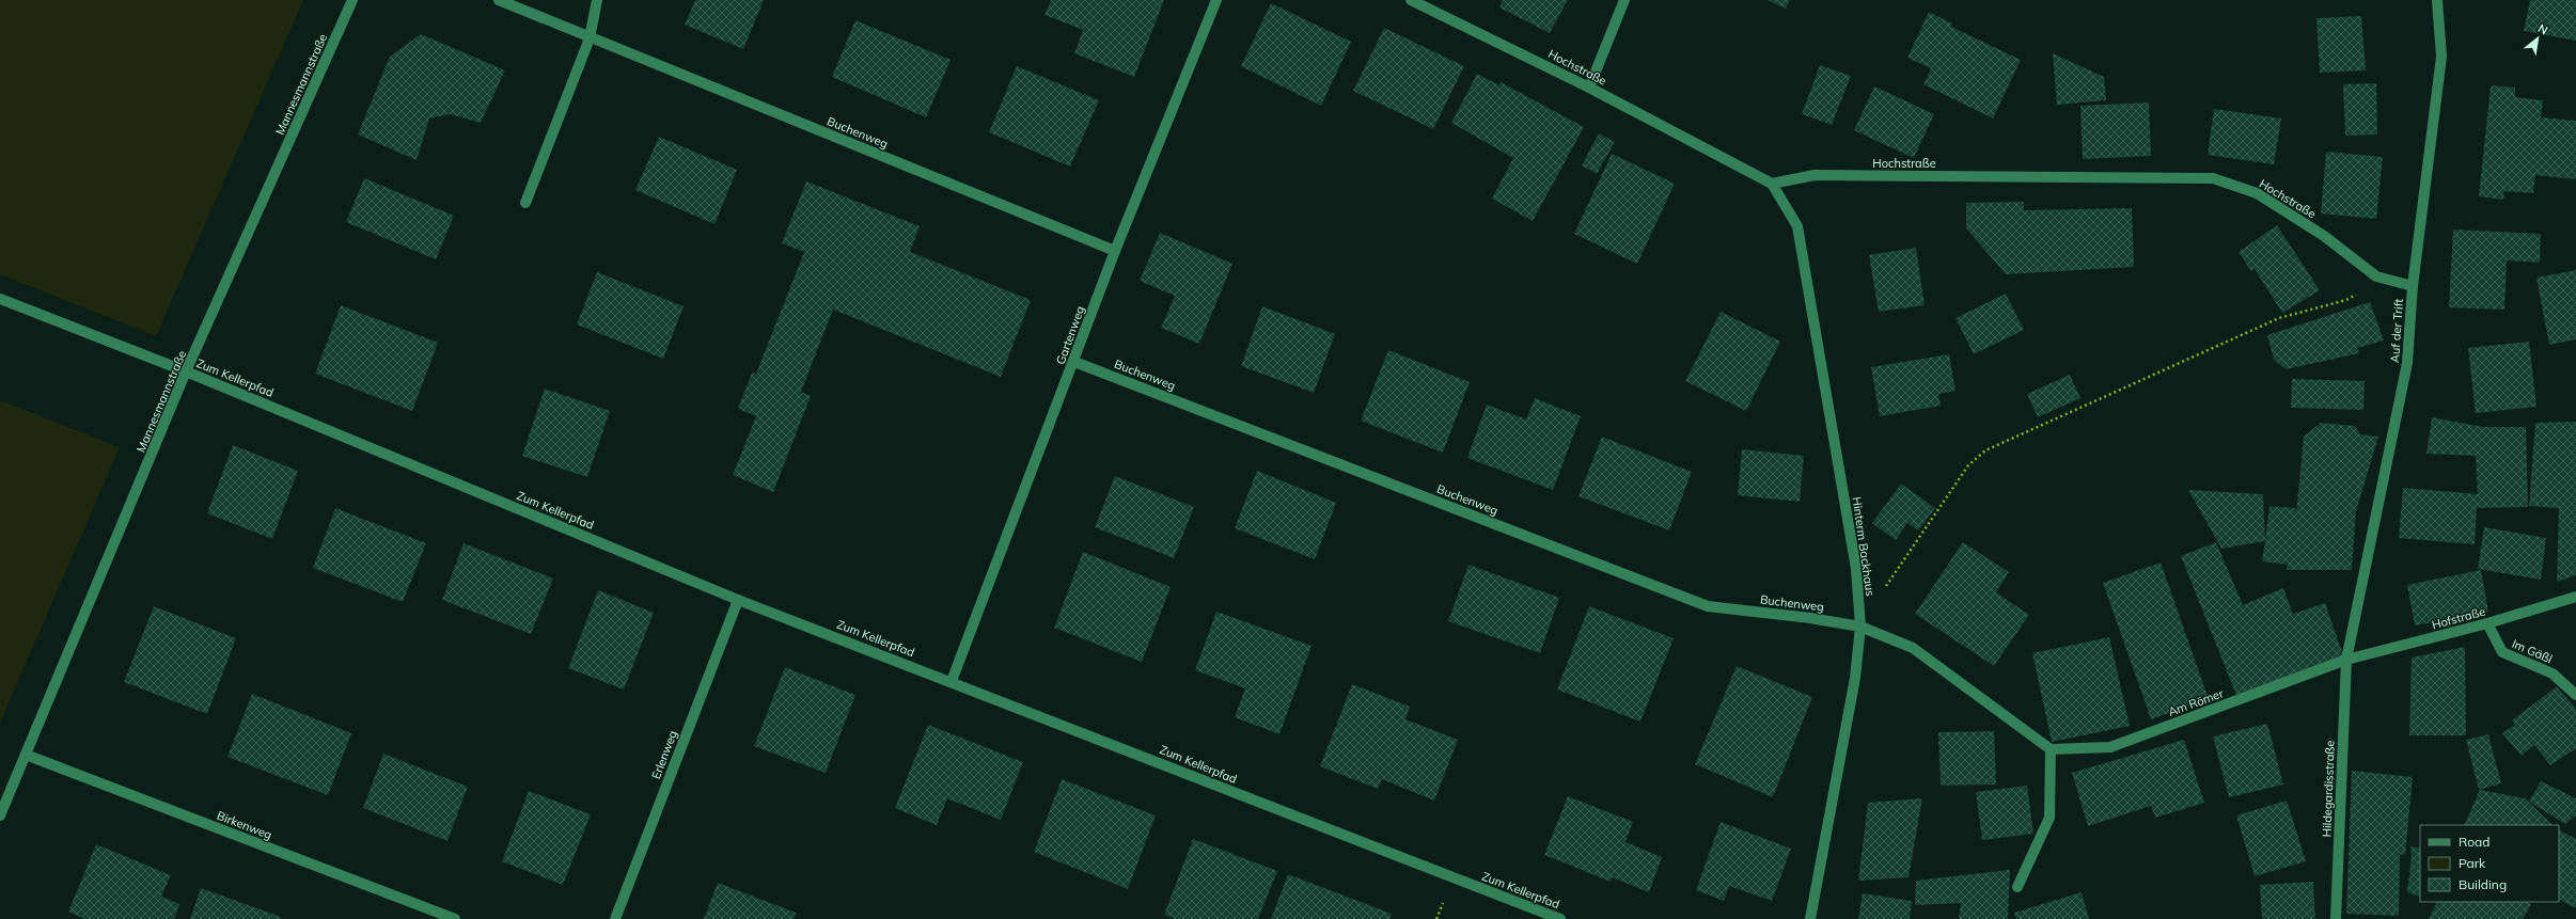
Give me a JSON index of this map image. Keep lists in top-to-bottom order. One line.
{"streets":{"street":["Hochstraße","Mannesmannstraße","Buchenweg","Auf der Trift","Gartenweg","Zum Kellerpfad","Hinterm Backhaus","Hofstraße","Im Gäßl","Am Römer","Erlenweg","Hildegardisstraße","Birkenweg"]},"crossings":[["Hochstraße","Auf der Trift"],["Hochstraße","Hinterm Backhaus"],["Mannesmannstraße","Zum Kellerpfad"],["Mannesmannstraße","Birkenweg"],["Buchenweg","Gartenweg"],["Buchenweg","Hinterm Backhaus"],["Auf der Trift","Hofstraße"],["Auf der Trift","Am Römer"],["Auf der Trift","Hildegardisstraße"],["Gartenweg","Zum Kellerpfad"],["Zum Kellerpfad","Erlenweg"],["Hofstraße","Im Gäßl"],["Hofstraße","Am Römer"],["Hofstraße","Hildegardisstraße"],["Am Römer","Hildegardisstraße"]],"legend":["Road","Park","Building"],"north":"top right"}
